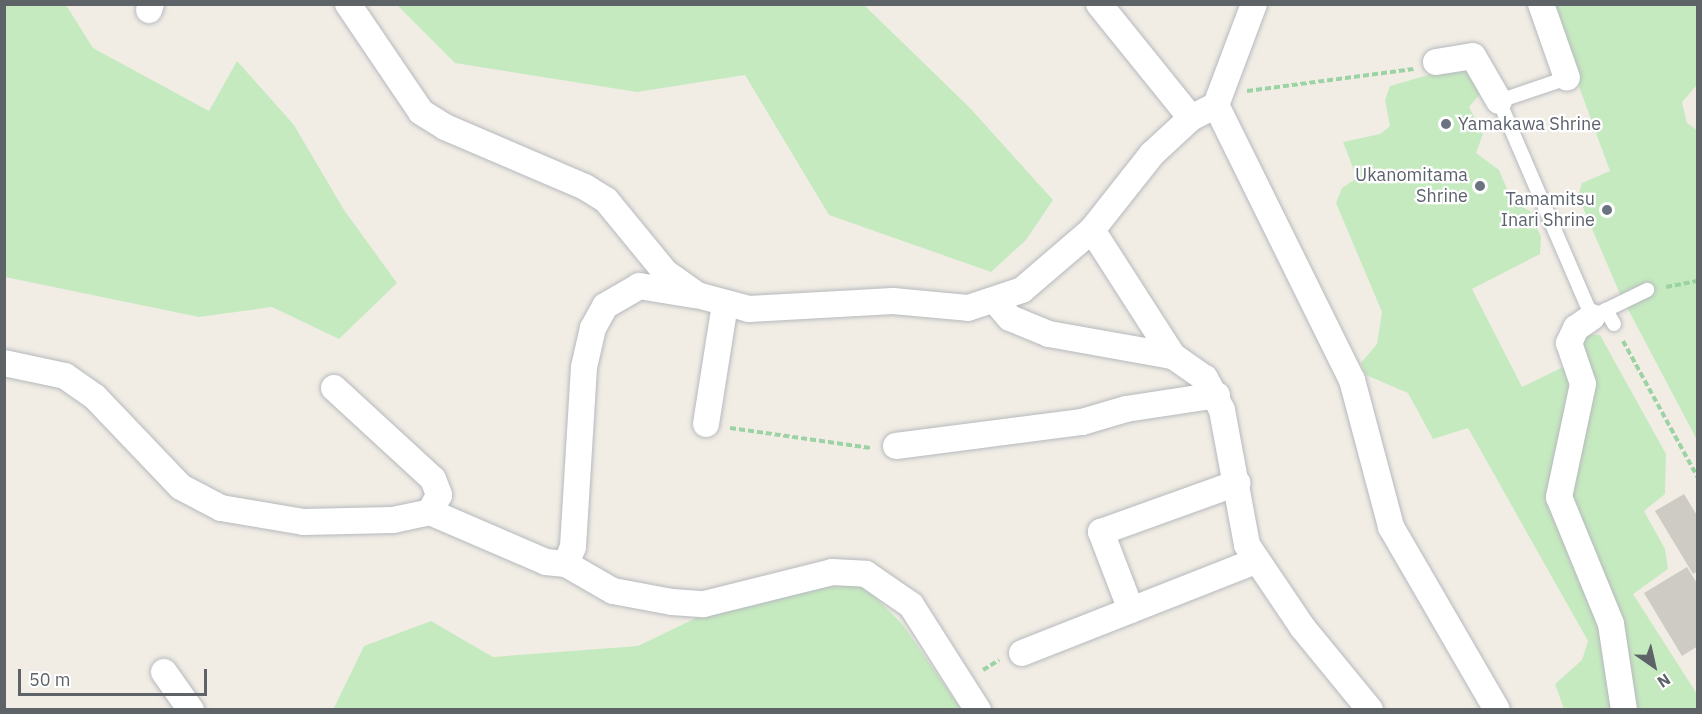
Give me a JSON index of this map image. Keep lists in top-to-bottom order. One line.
{"places":["Yamakawa Shrine","Ukanomitama Shrine","Tamamitsu Inari Shrine"],"scale_bar":"50 m","north":"bottom right"}
